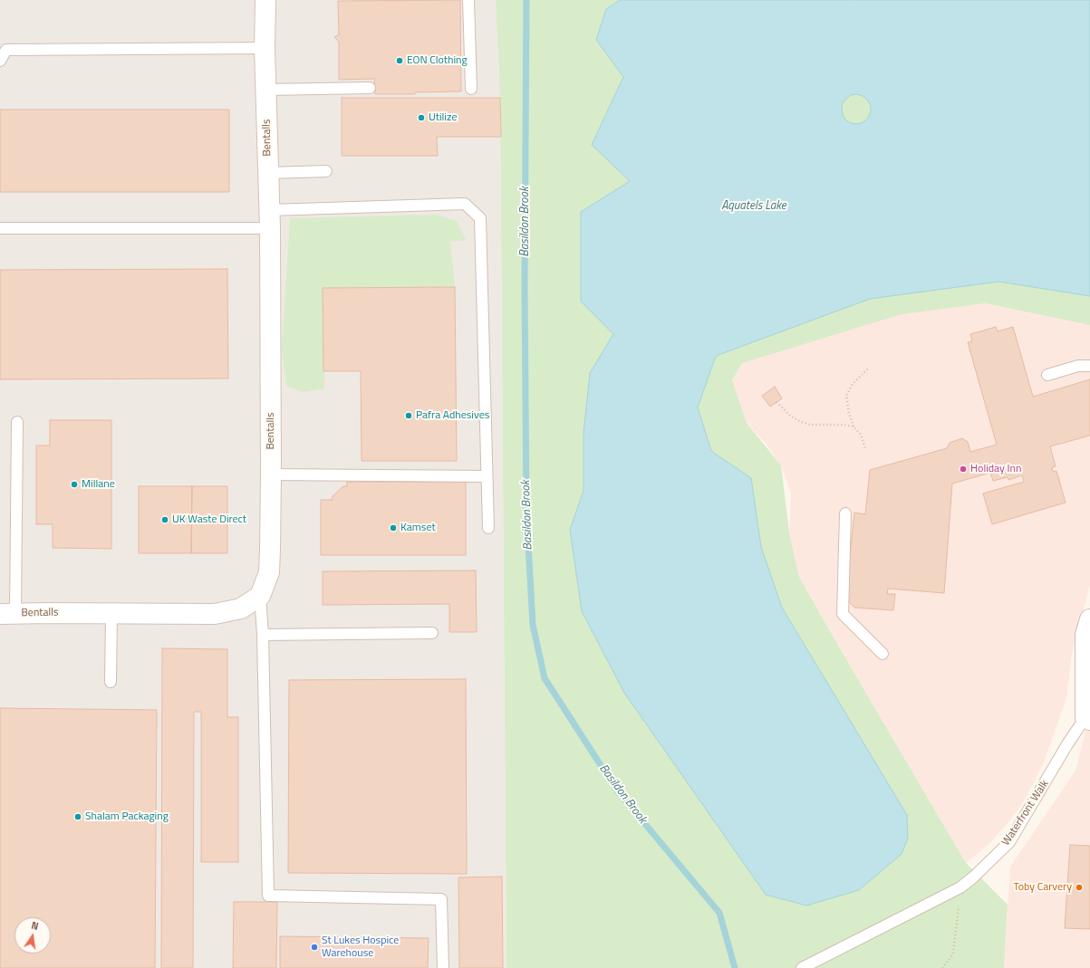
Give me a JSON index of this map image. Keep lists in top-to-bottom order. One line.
{"streets":{"street":["Bentalls","Waterfront Walk"]},"water":["Aquatels Lake","Basildon Brook"],"places":["EON Clothing","Utilize","Pafra Adhesives","Holiday Inn","Millane","UK Waste Direct","Kamset","Shalam Packaging","Toby Carvery","St Lukes Hospice Warehouse"],"north":"top"}
